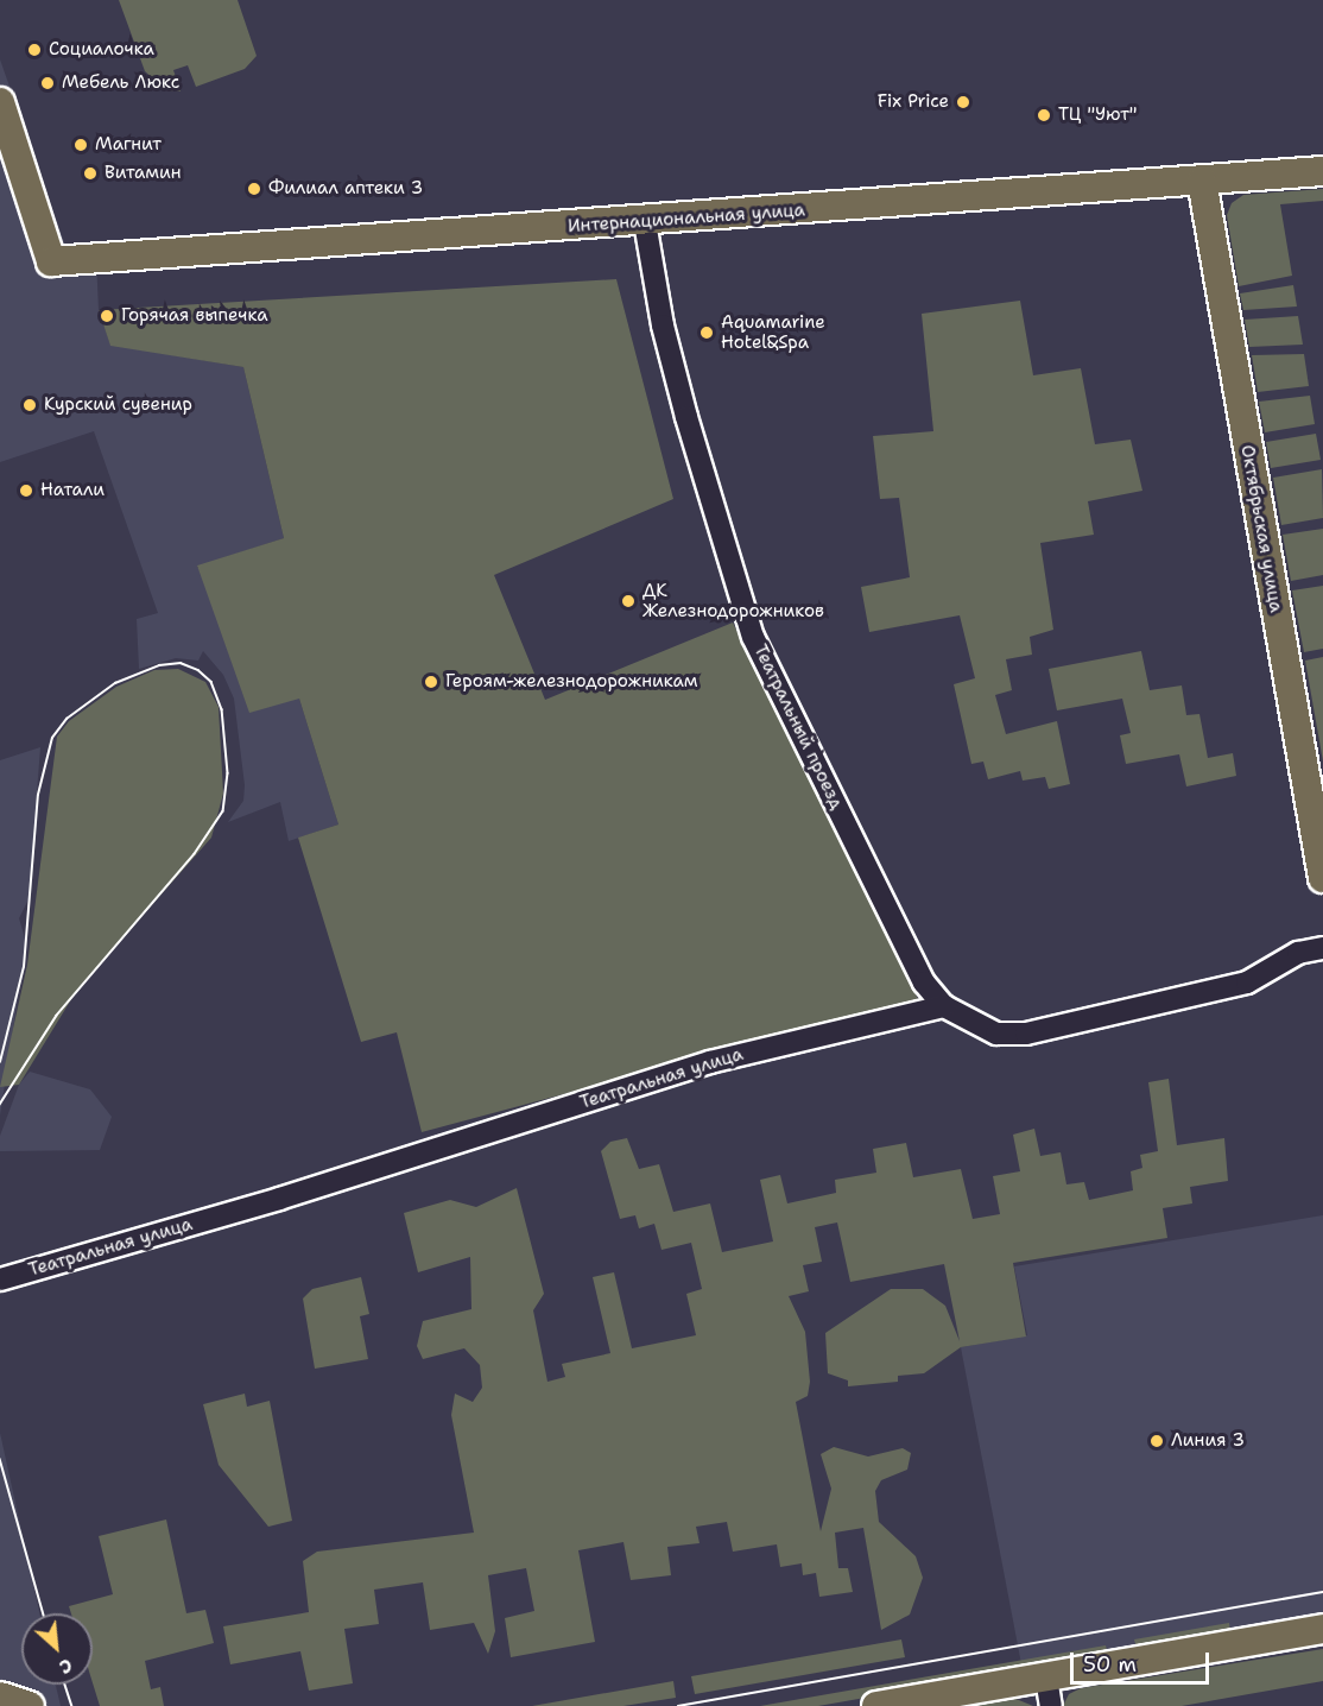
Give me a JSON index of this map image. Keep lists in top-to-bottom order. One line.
{"streets":{"main road":["Интернациональная улица","Октябрьская улица"],"street":["Театральный проезд","Театральная улица"]},"crossings":[["Интернациональная улица","Октябрьская улица"],["Интернациональная улица","Театральный проезд"],["Театральный проезд","Театральная улица"]],"places":["Социалочка","Мебель Люкс","Fix Price","ТЦ \"Уют\"","Магнит","Витамин","Филиал аптеки 3","Горячая выпечка","Aquamarine Hotel&Spa","Курский сувенир","Натали","ДК Железнодорожников","Героям-железнодорожникам","Линия 3"],"scale_bar":"50 m","north":"bottom right"}
